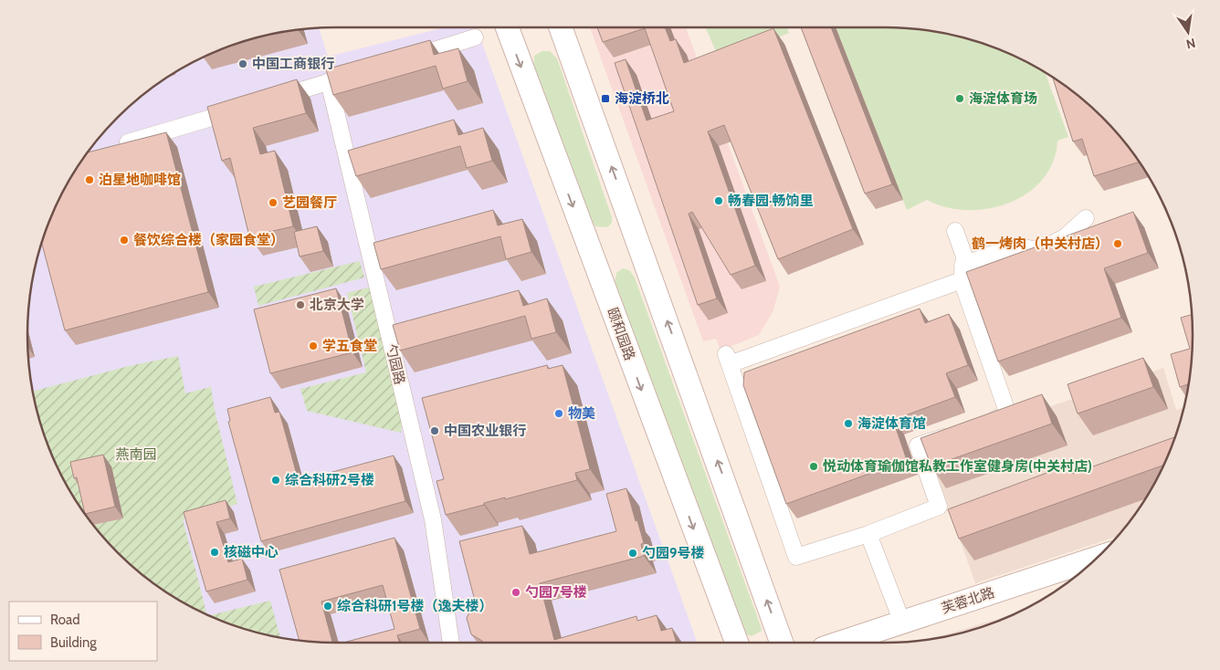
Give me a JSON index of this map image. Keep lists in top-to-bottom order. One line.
{"streets":{"street":["颐和园路","勺园路","芙蓉北路"]},"parks":["燕南园"],"places":{"other":["中国工商银行","海淀体育场","泊星地咖啡馆","畅春园·畅饷里","艺园餐厅","餐饮综合楼（家园食堂）","鹤一烤肉（中关村店）","北京大学","学五食堂","物美","海淀体育馆","中国农业银行","悦动体育瑜伽馆私教工作室健身房(中关村店)","综合科研2号楼","核磁中心","勺园9号楼","勺园7号楼","综合科研1号楼（逸夫楼）"],"transit":["海淀桥北"]},"legend":["Road","Building"],"north":"bottom"}
